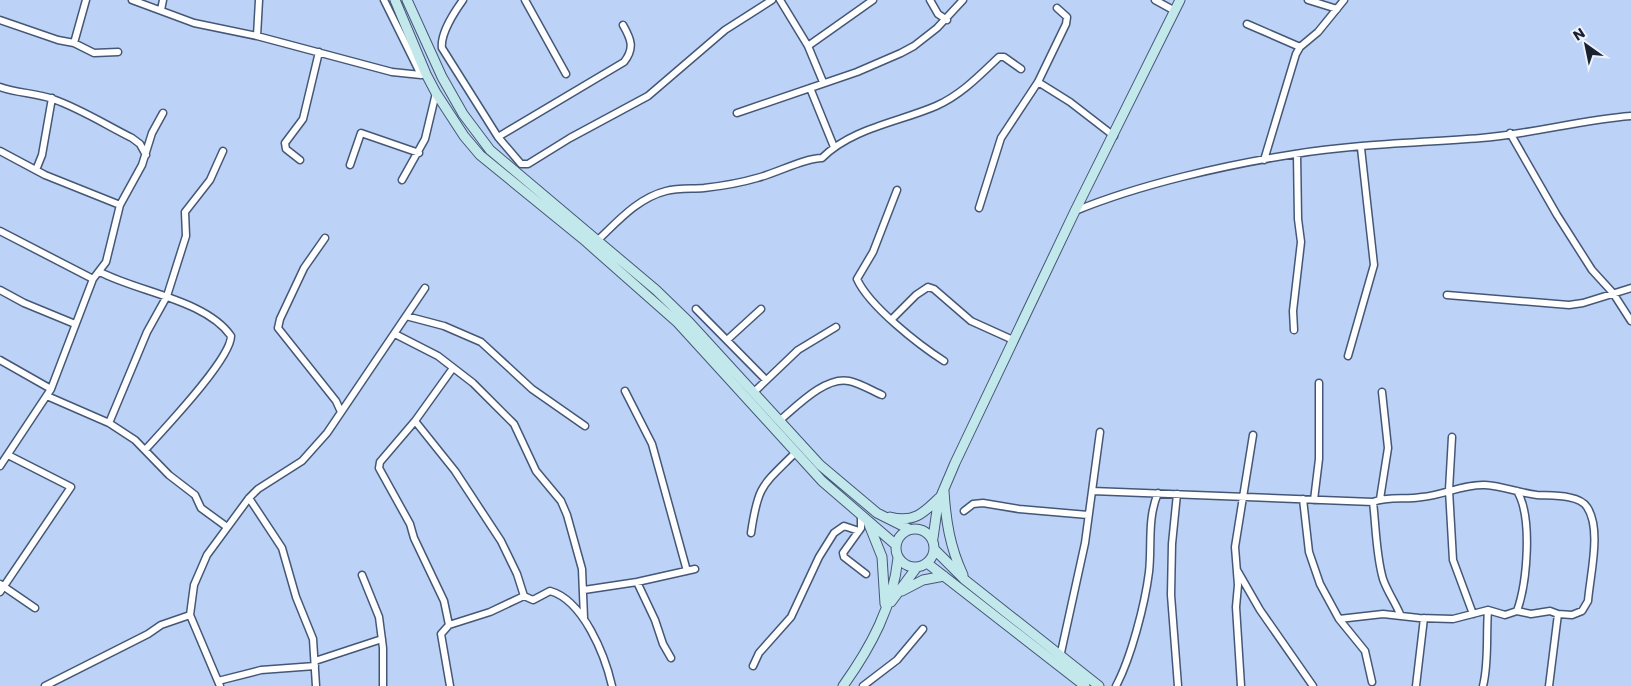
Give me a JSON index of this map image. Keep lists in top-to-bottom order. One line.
{"north":"top left"}
